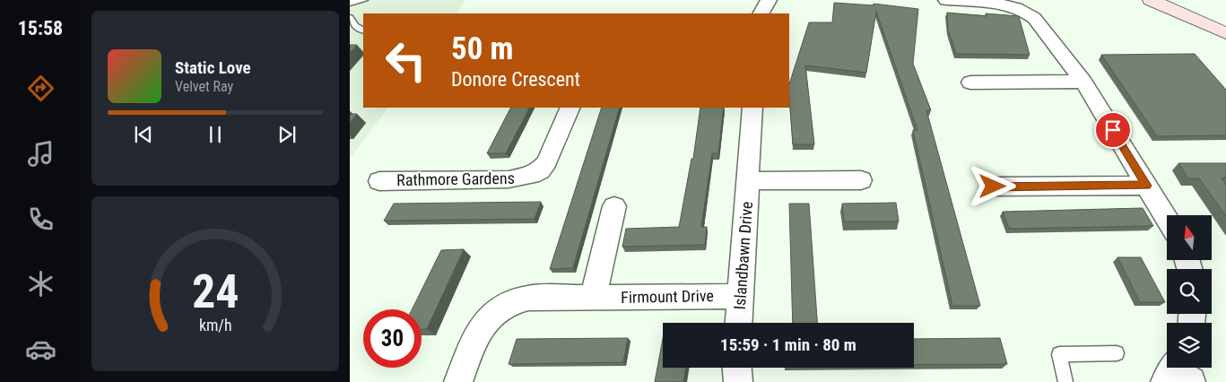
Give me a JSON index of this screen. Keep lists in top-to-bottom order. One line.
{"streets":{"street":["Rathmore Gardens","Islandbawn Drive","Firmount Drive"]},"crossings":[["Islandbawn Drive","Firmount Drive"]],"north":"top","page":{"tabs":"15:58","turn":["50 m","Donore Crescent"],"song":["Static Love","Velvet Ray"],"limit":"30","trip":"15:59 · 1 min · 80 m","gauge":["24","km/h"]}}
